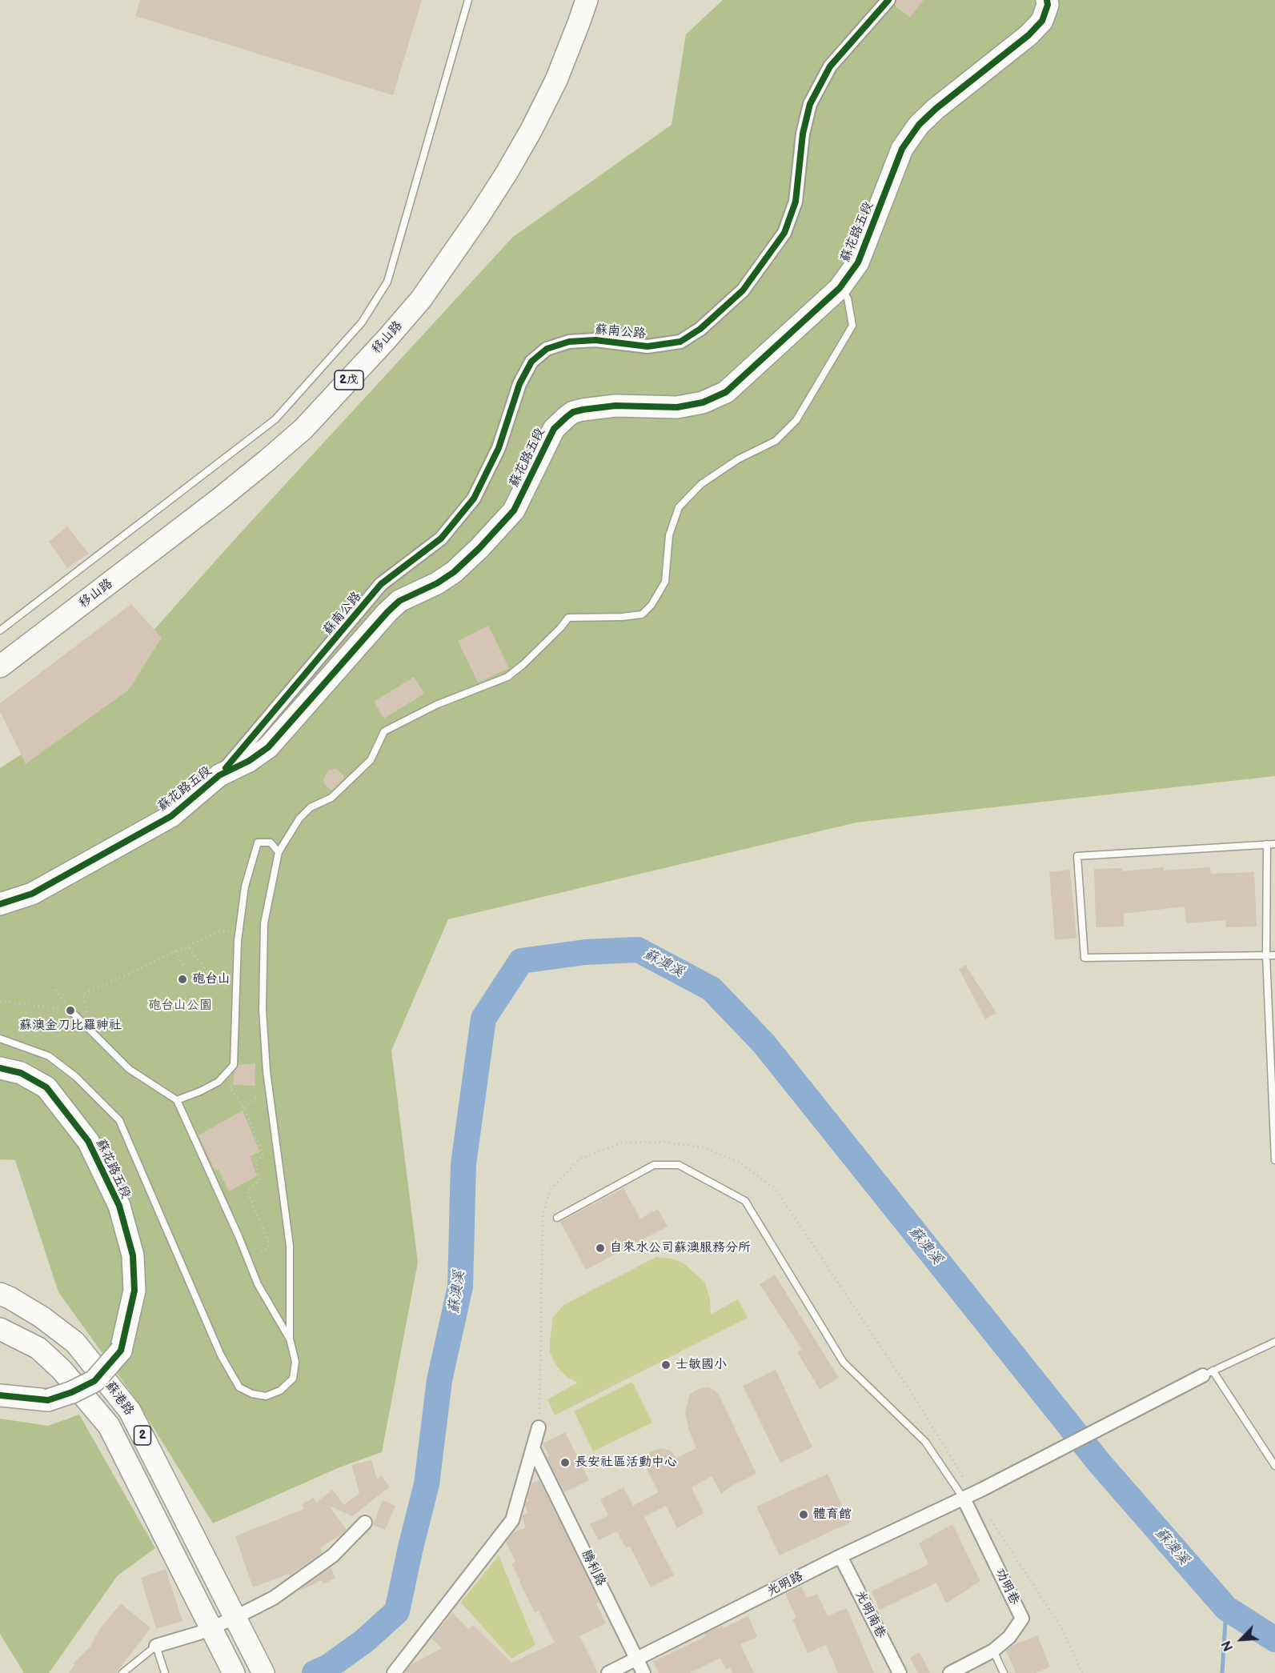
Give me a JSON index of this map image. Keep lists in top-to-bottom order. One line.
{"streets":{"main road":["蘇花路五段","移山路","2戊","蘇港路","2"],"street":["蘇南公路","勝利路","光明路","功明巷","光明南巷"]},"crossings":[["蘇花路五段","蘇南公路"],["蘇港路","2"],["勝利路","光明路"],["光明路","功明巷"],["光明路","光明南巷"]],"water":["蘇澳溪"],"parks":["砲台山公園"],"places":["砲台山","蘇澳金刀比羅神社","自來水公司蘇澳服務分所","士敏國小","長安社區活動中心","體育館"],"north":"bottom left"}
